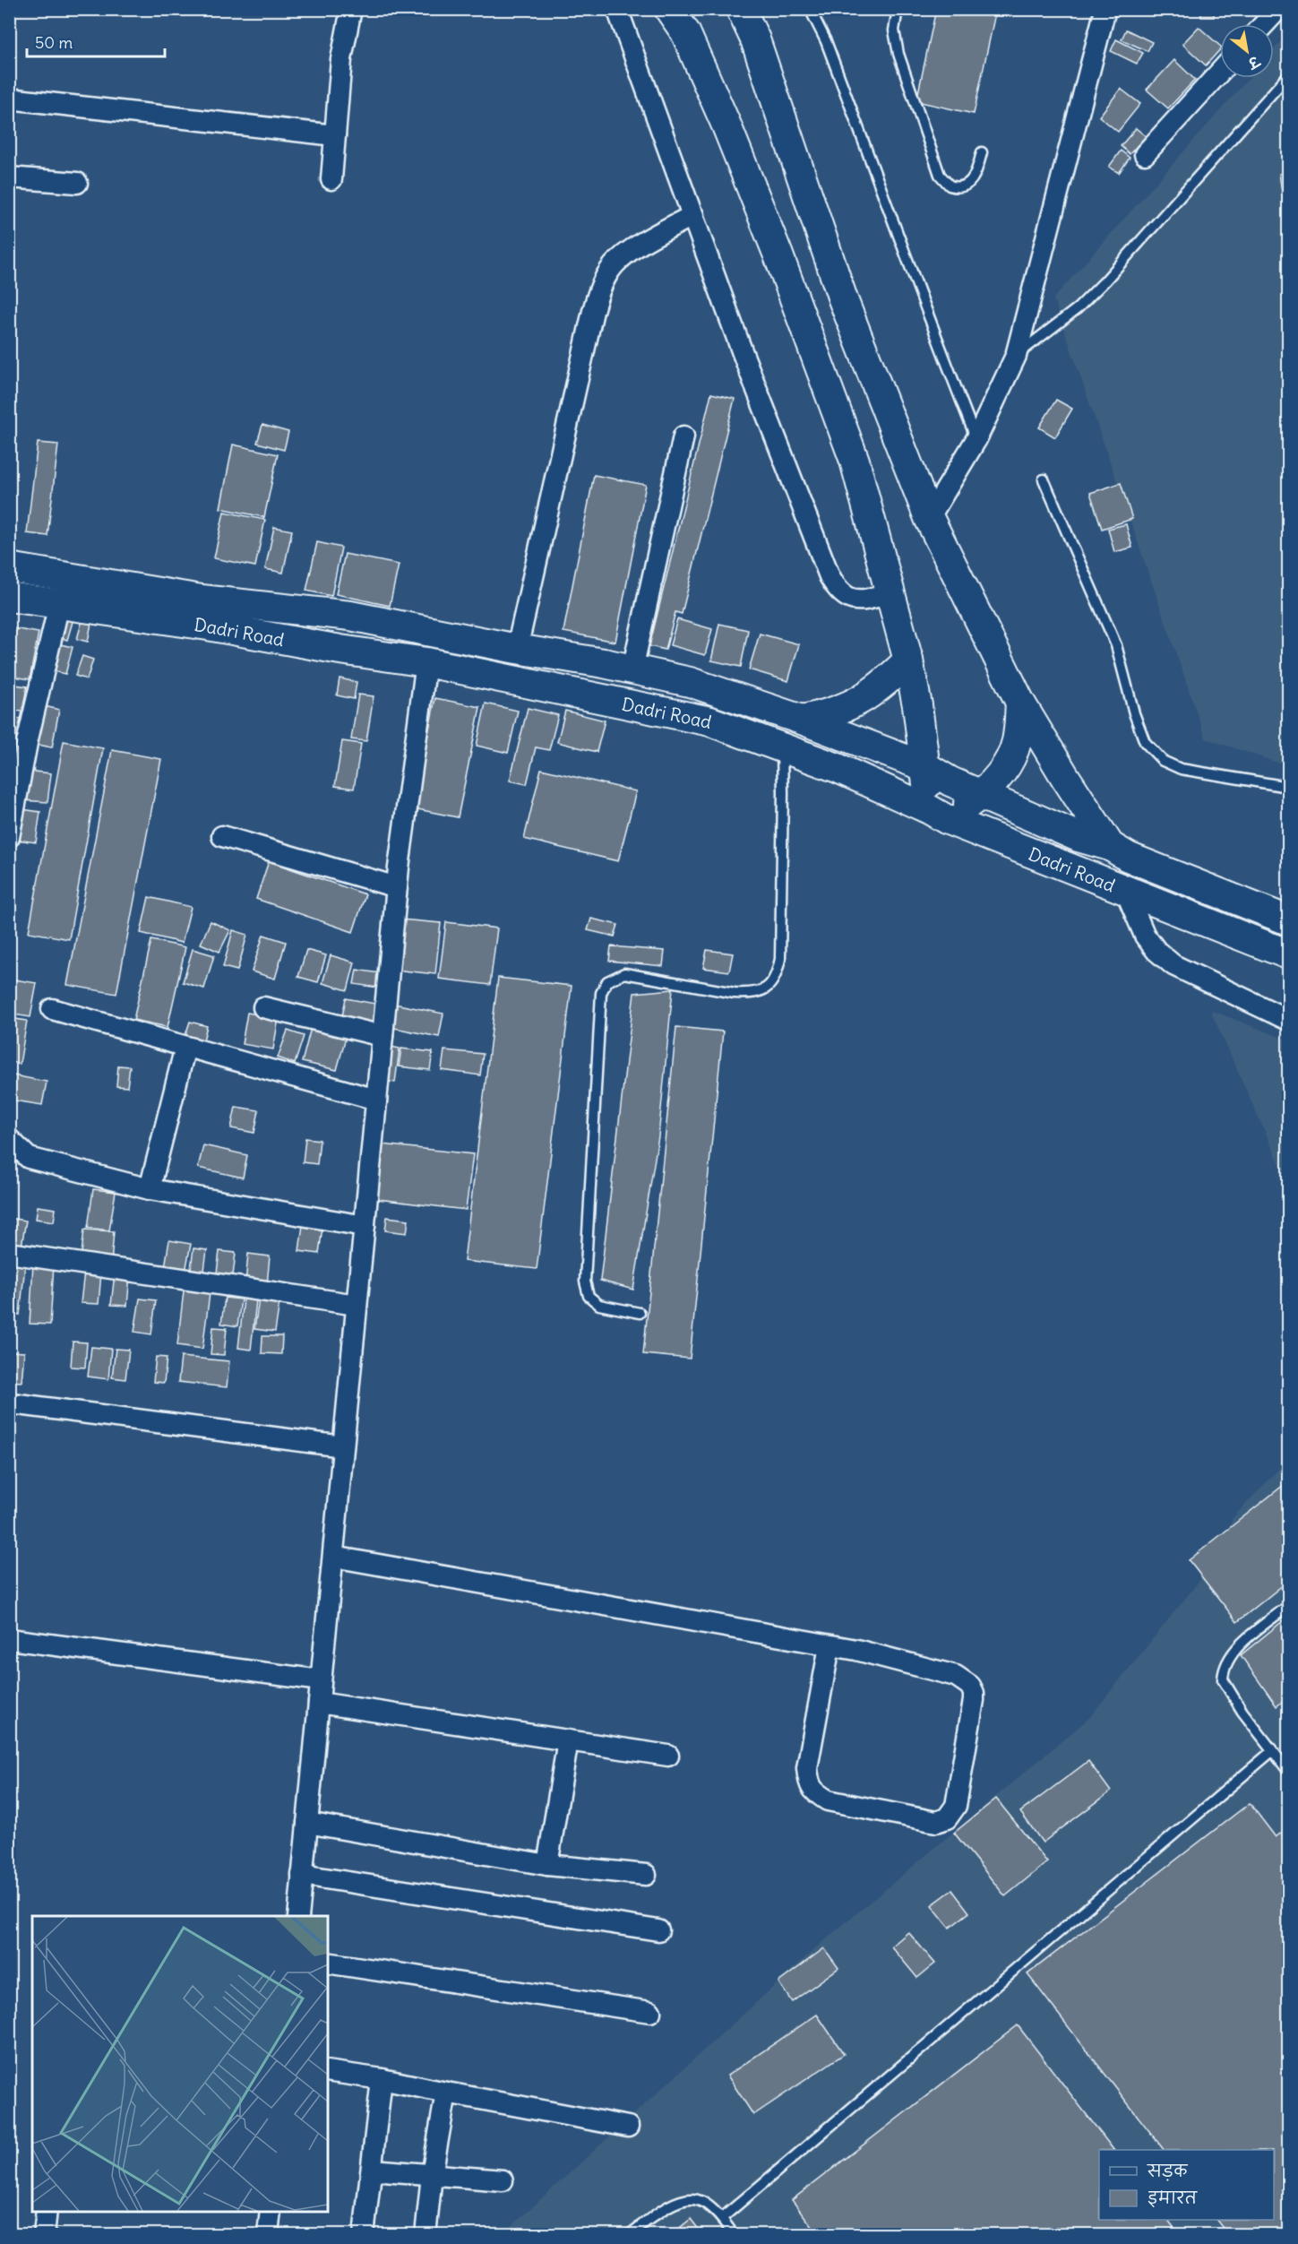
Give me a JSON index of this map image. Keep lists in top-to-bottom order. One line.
{"streets":{"main road":["Dadri Road"]},"legend":["सड़क","इमारत"],"scale_bar":"50 m","north":"bottom right"}
